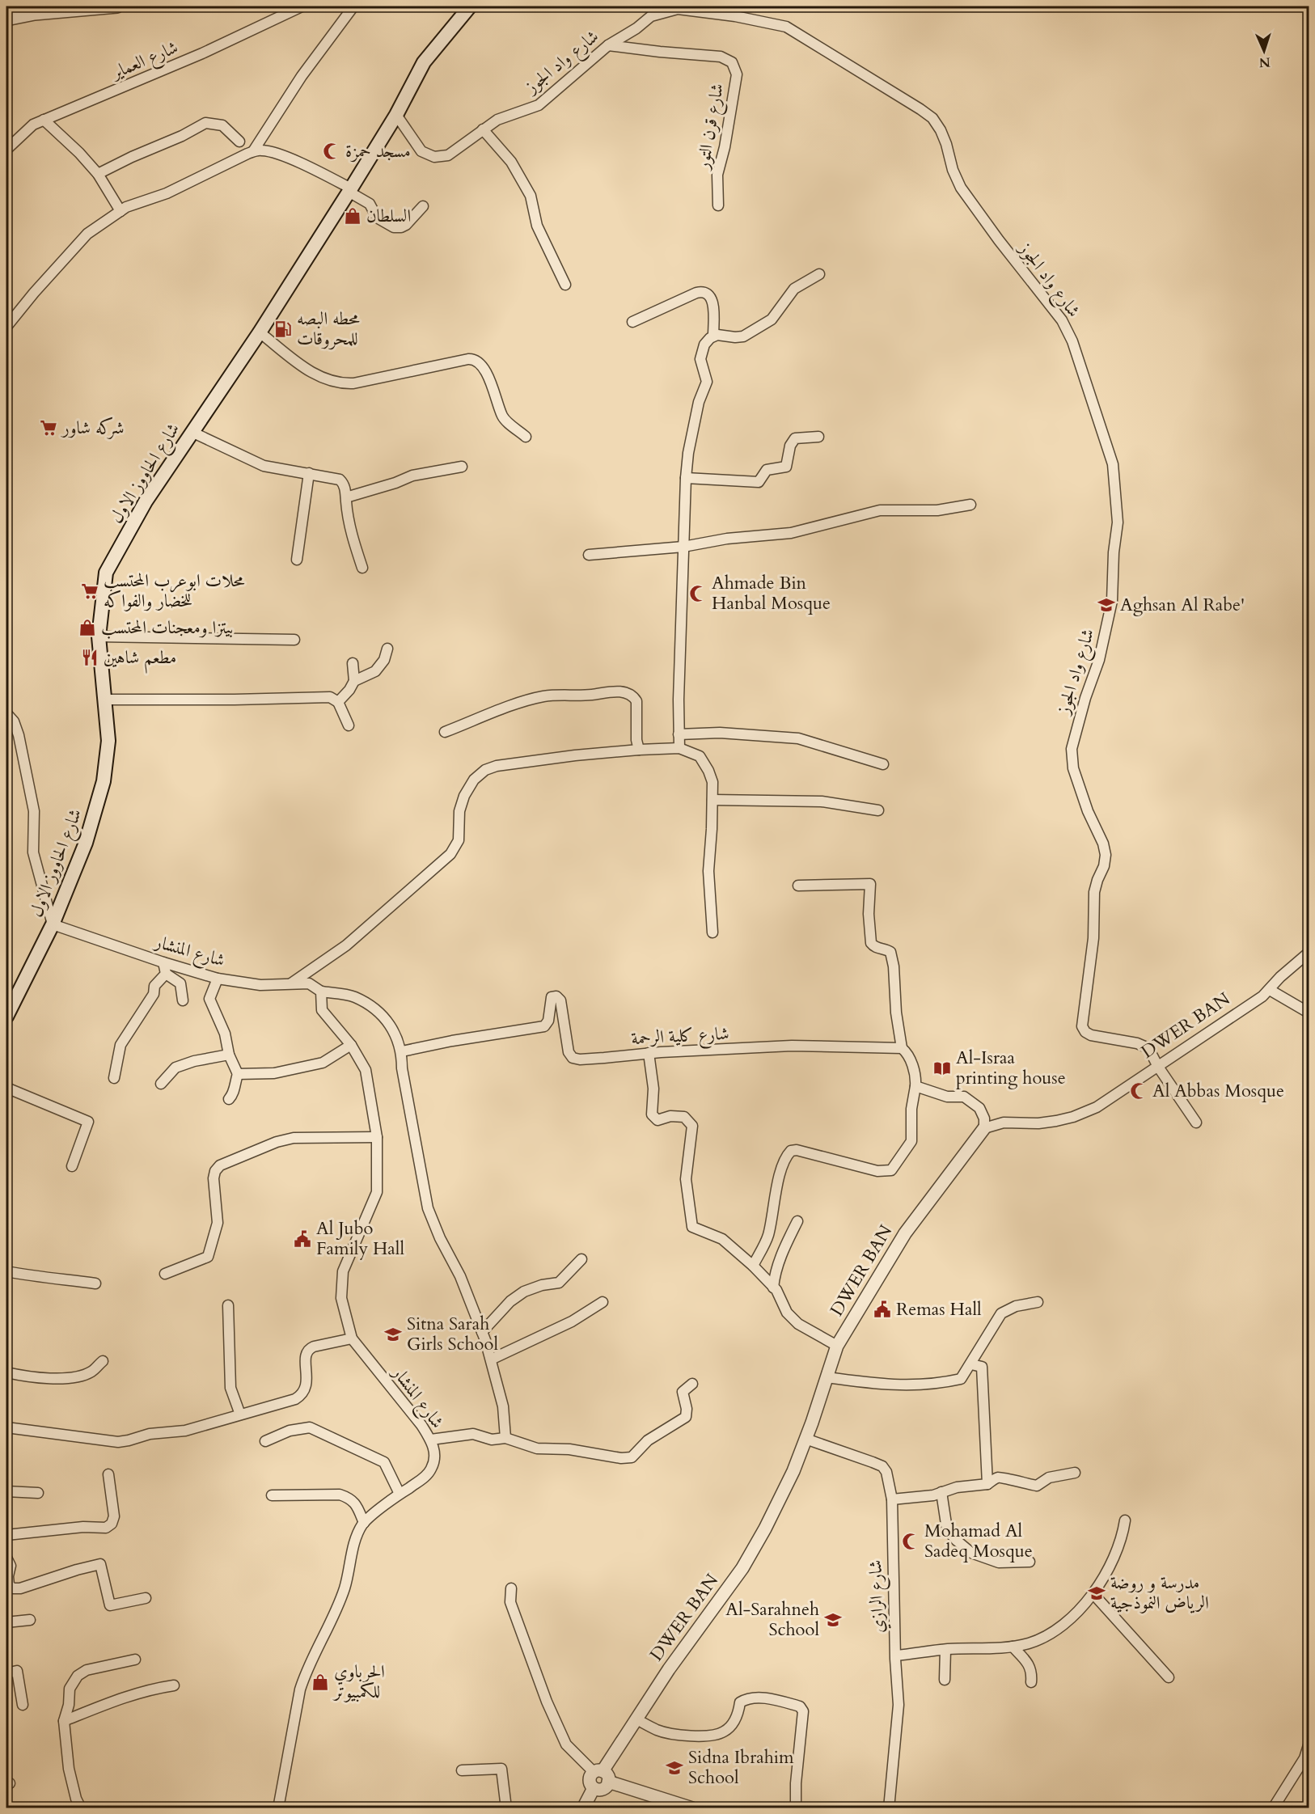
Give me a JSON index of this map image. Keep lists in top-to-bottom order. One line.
{"streets":{"main road":["شارع الحاووز الاول"],"street":["شارع العماير","شارع واد الجوز","شارع قرن التور","شارع المنشار","DWER BAN","شارع كلية الرحمة","شارع الرازي"]},"crossings":[["شارع واد الجوز","شارع قرن التور"],["شارع واد الجوز","شارع الحاووز الاول"],["شارع واد الجوز","DWER BAN"],["شارع الحاووز الاول","شارع المنشار"],["شارع المنشار","شارع كلية الرحمة"],["DWER BAN","شارع الرازي"]],"places":{"mosque":["مسجد حمزة","Ahmade Bin Hanbal Mosque","Al Abbas Mosque","Mohamad Al Sadeq Mosque"],"shop":["السلطان","بيتزا ومعجنات المحتسب","الحرباوي للكمبيوتر"],"fuel station":["محطه البصه للمحروقات"],"supermarket":["شركه شاور","محلات ابوعرب المحتسب للخضار والفواكه"],"school or university":["Aghsan Al Rabe'","Sitna Sarah Girls School","مدرسة و روضة الرياض النموذجية","Al-Sarahneh School","Sidna Ibrahim School"],"restaurant":["مطعم شاهين"],"library":["Al-Israa printing house"],"public building":["Al Jubo Family Hall","Remas Hall"]},"north":"bottom"}
